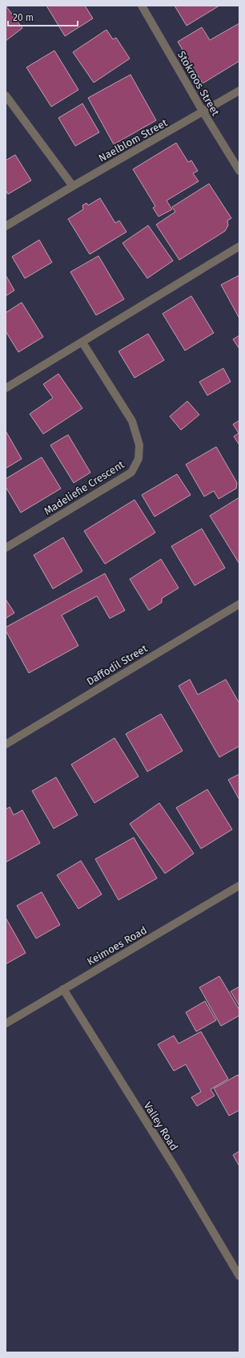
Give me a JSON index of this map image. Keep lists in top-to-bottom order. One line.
{"streets":{"street":["Stokroos Street","Naelblom Street","Madeliefie Crescent","Daffodil Street","Keimoes Road","Valley Road"]},"crossings":[["Stokroos Street","Naelblom Street"],["Keimoes Road","Valley Road"]],"scale_bar":"20 m"}
